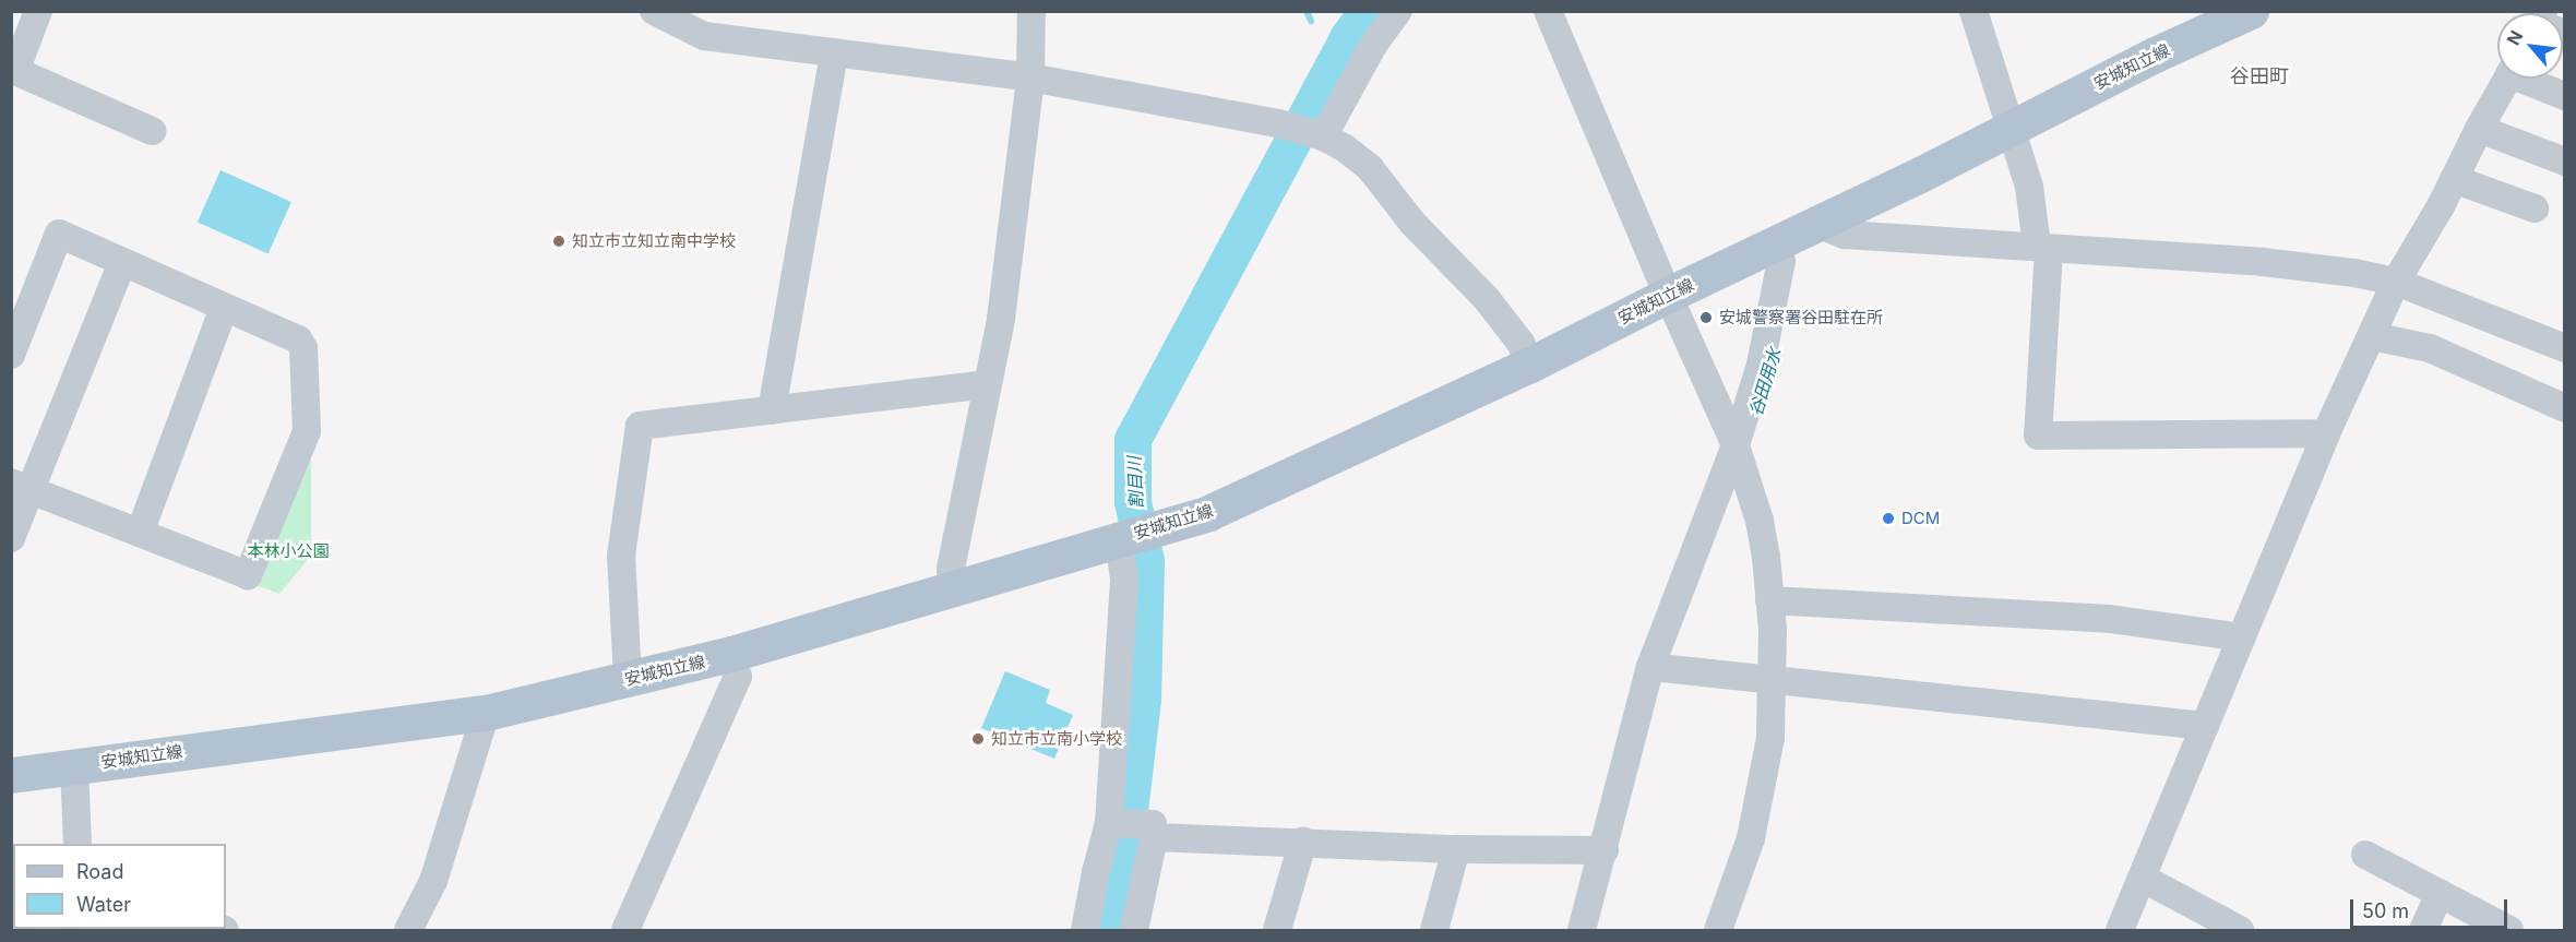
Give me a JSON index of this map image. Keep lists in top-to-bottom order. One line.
{"streets":{"main road":["安城知立線"]},"districts":["谷田町"],"water":["谷田用水","割目川"],"parks":["本林小公園"],"places":["知立市立知立南中学校","安城警察署谷田駐在所","DCM","知立市立南小学校"],"legend":["Road","Water"],"scale_bar":"50 m","north":"top left"}
